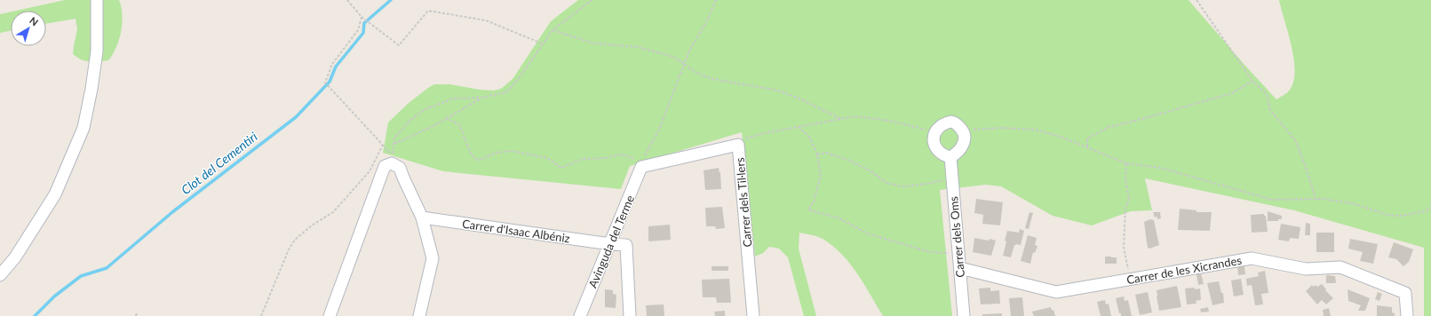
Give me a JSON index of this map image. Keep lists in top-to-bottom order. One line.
{"streets":{"street":["Carrer dels Til·lers","Carrer d'Isaac Albéniz","Carrer dels Oms","Avinguda del Terme","Carrer de les Xicrandes"]},"crossings":[["Carrer dels Til·lers","Avinguda del Terme"],["Carrer d'Isaac Albéniz","Avinguda del Terme"],["Carrer dels Oms","Carrer de les Xicrandes"]],"water":["Clot del Cementiri"],"north":"top right"}
